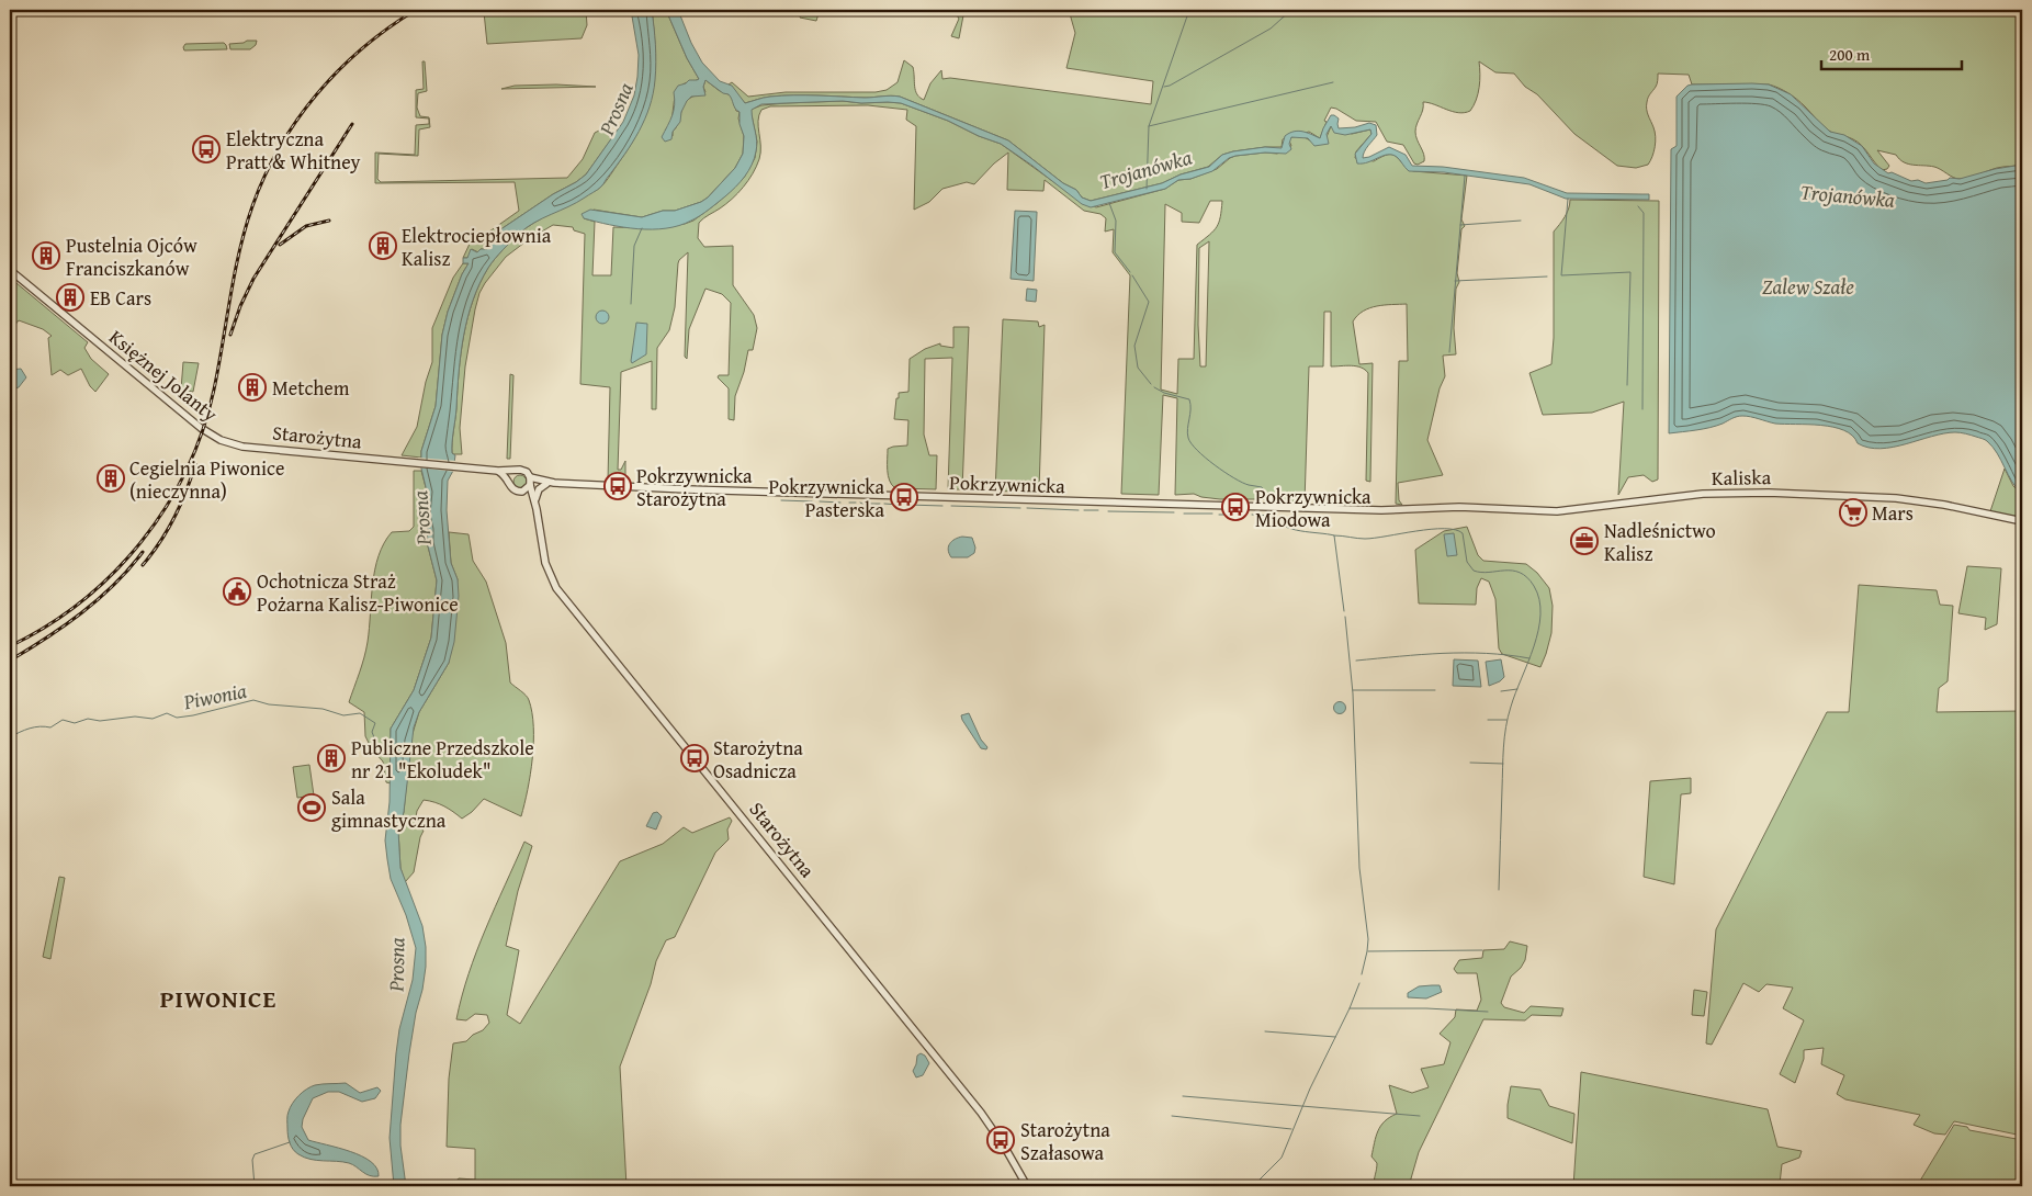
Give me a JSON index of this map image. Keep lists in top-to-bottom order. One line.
{"streets":{"street":["Księżnej Jolanty","Starożytna","Kaliska","Pokrzywnicka"]},"crossings":[["Księżnej Jolanty","Starożytna"],["Starożytna","Pokrzywnicka"],["Kaliska","Pokrzywnicka"]],"districts":["PIWONICE"],"water":["Prosna","Trojanówka","Zalew Szałe","Piwonia"],"places":{"bus stop":["Elektryczna Pratt & Whitney","Pokrzywnicka Starożytna","Pokrzywnicka Pasterska","Pokrzywnicka Miodowa","Starożytna Osadnicza","Starożytna Szałasowa"],"building":["Elektrociepłownia Kalisz","Pustelnia Ojców Franciszkanów","EB Cars","Metchem","Cegielnia Piwonice (nieczynna)","Publiczne Przedszkole nr 21 \"Ekoludek\""],"supermarket":["Mars"],"office":["Nadleśnictwo Kalisz"],"public building":["Ochotnicza Straż Pożarna Kalisz-Piwonice"],"sports":["Sala gimnastyczna"]},"scale_bar":"200 m"}
